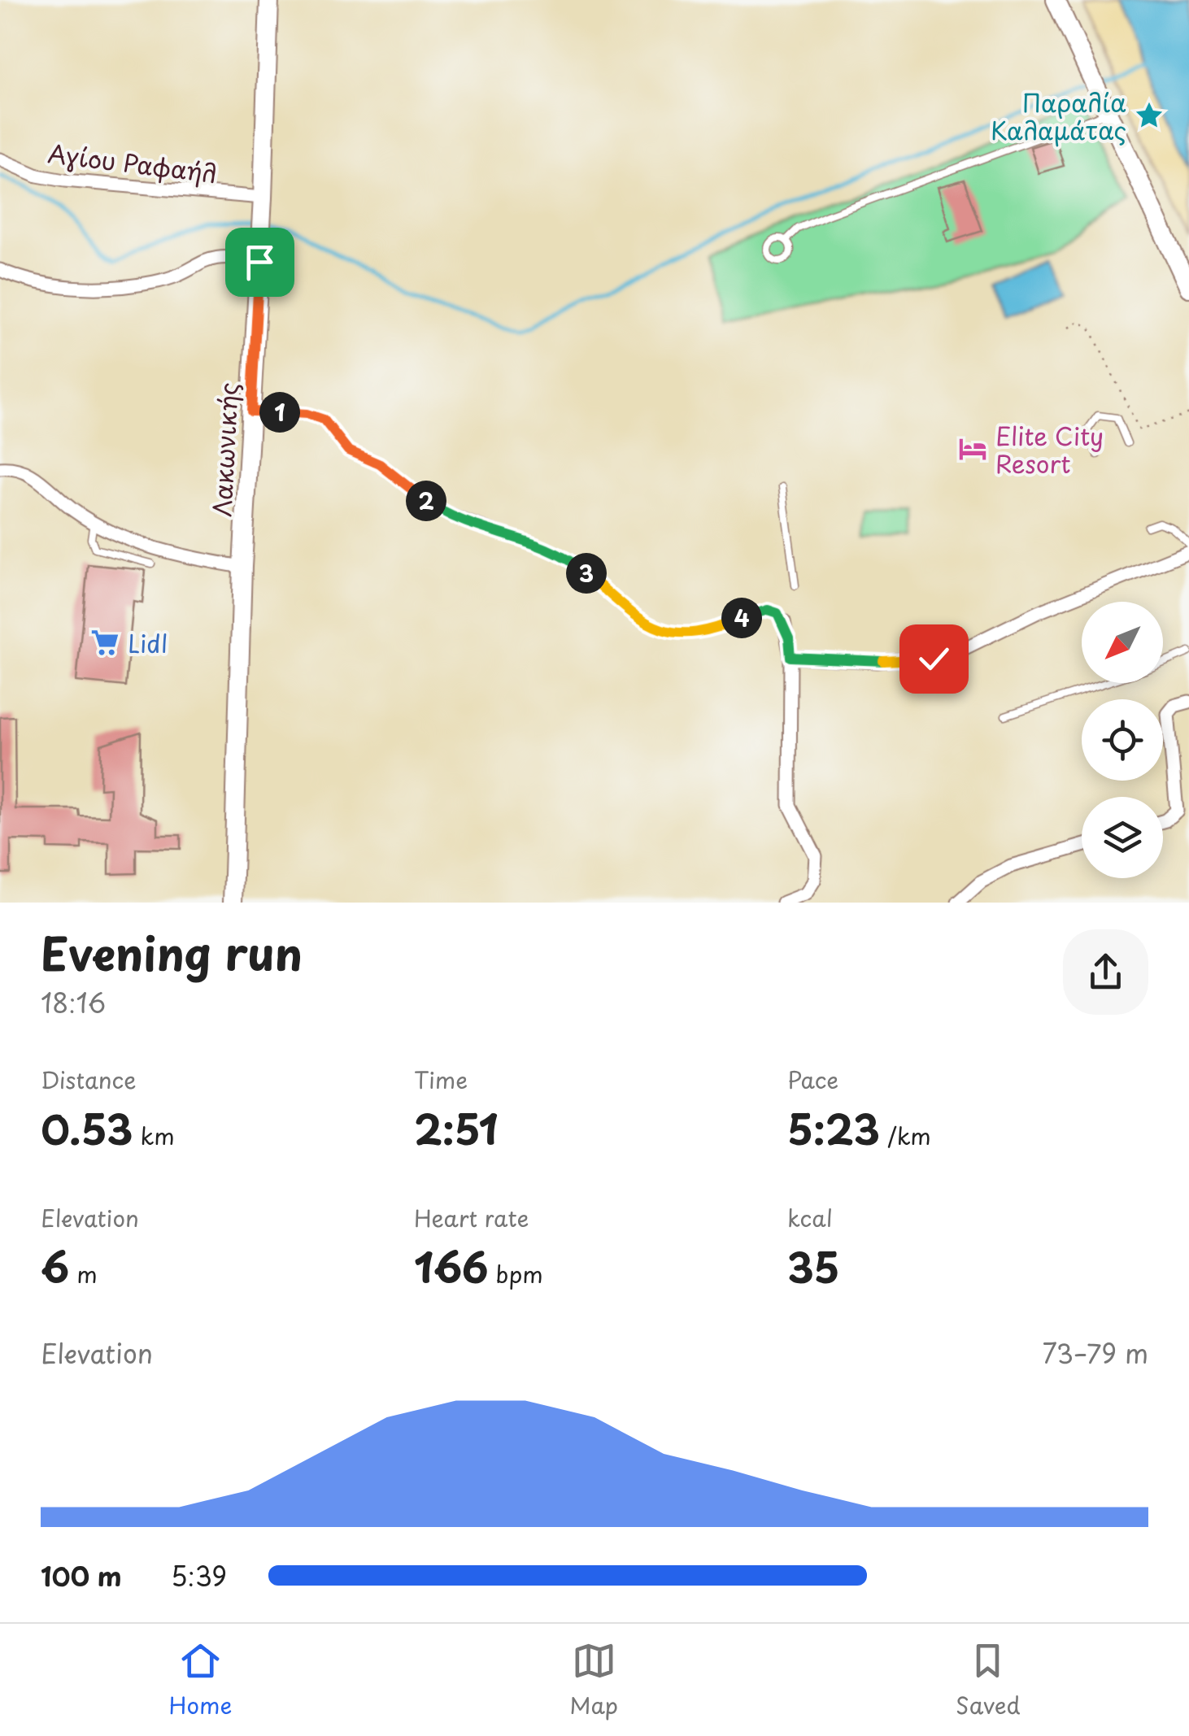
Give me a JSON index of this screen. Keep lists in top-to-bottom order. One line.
{"streets":{"main road":["Λακωνικής"],"street":["Αγίου Ραφαήλ"]},"crossings":[["Αγίου Ραφαήλ","Λακωνικής"]],"places":{"place":["Παραλία Καλαμάτας"],"hotel":["Elite City Resort"],"supermarket":["Lidl"]},"north":"bottom left","page":{"pins":["1","2","3","4"],"heading":["Evening run","18:16"],"stats":[["Distance","0.53 km"],["Time","2:51"],["Pace","5:23 /km"],["Elevation","6 m"],["Heart rate","166 bpm"],["kcal","35"]],"chart":["Elevation","73–79 m"],"list":[{"name":"100 m","note":"5:39"}],"tabs":["Home","Map","Saved"]}}
